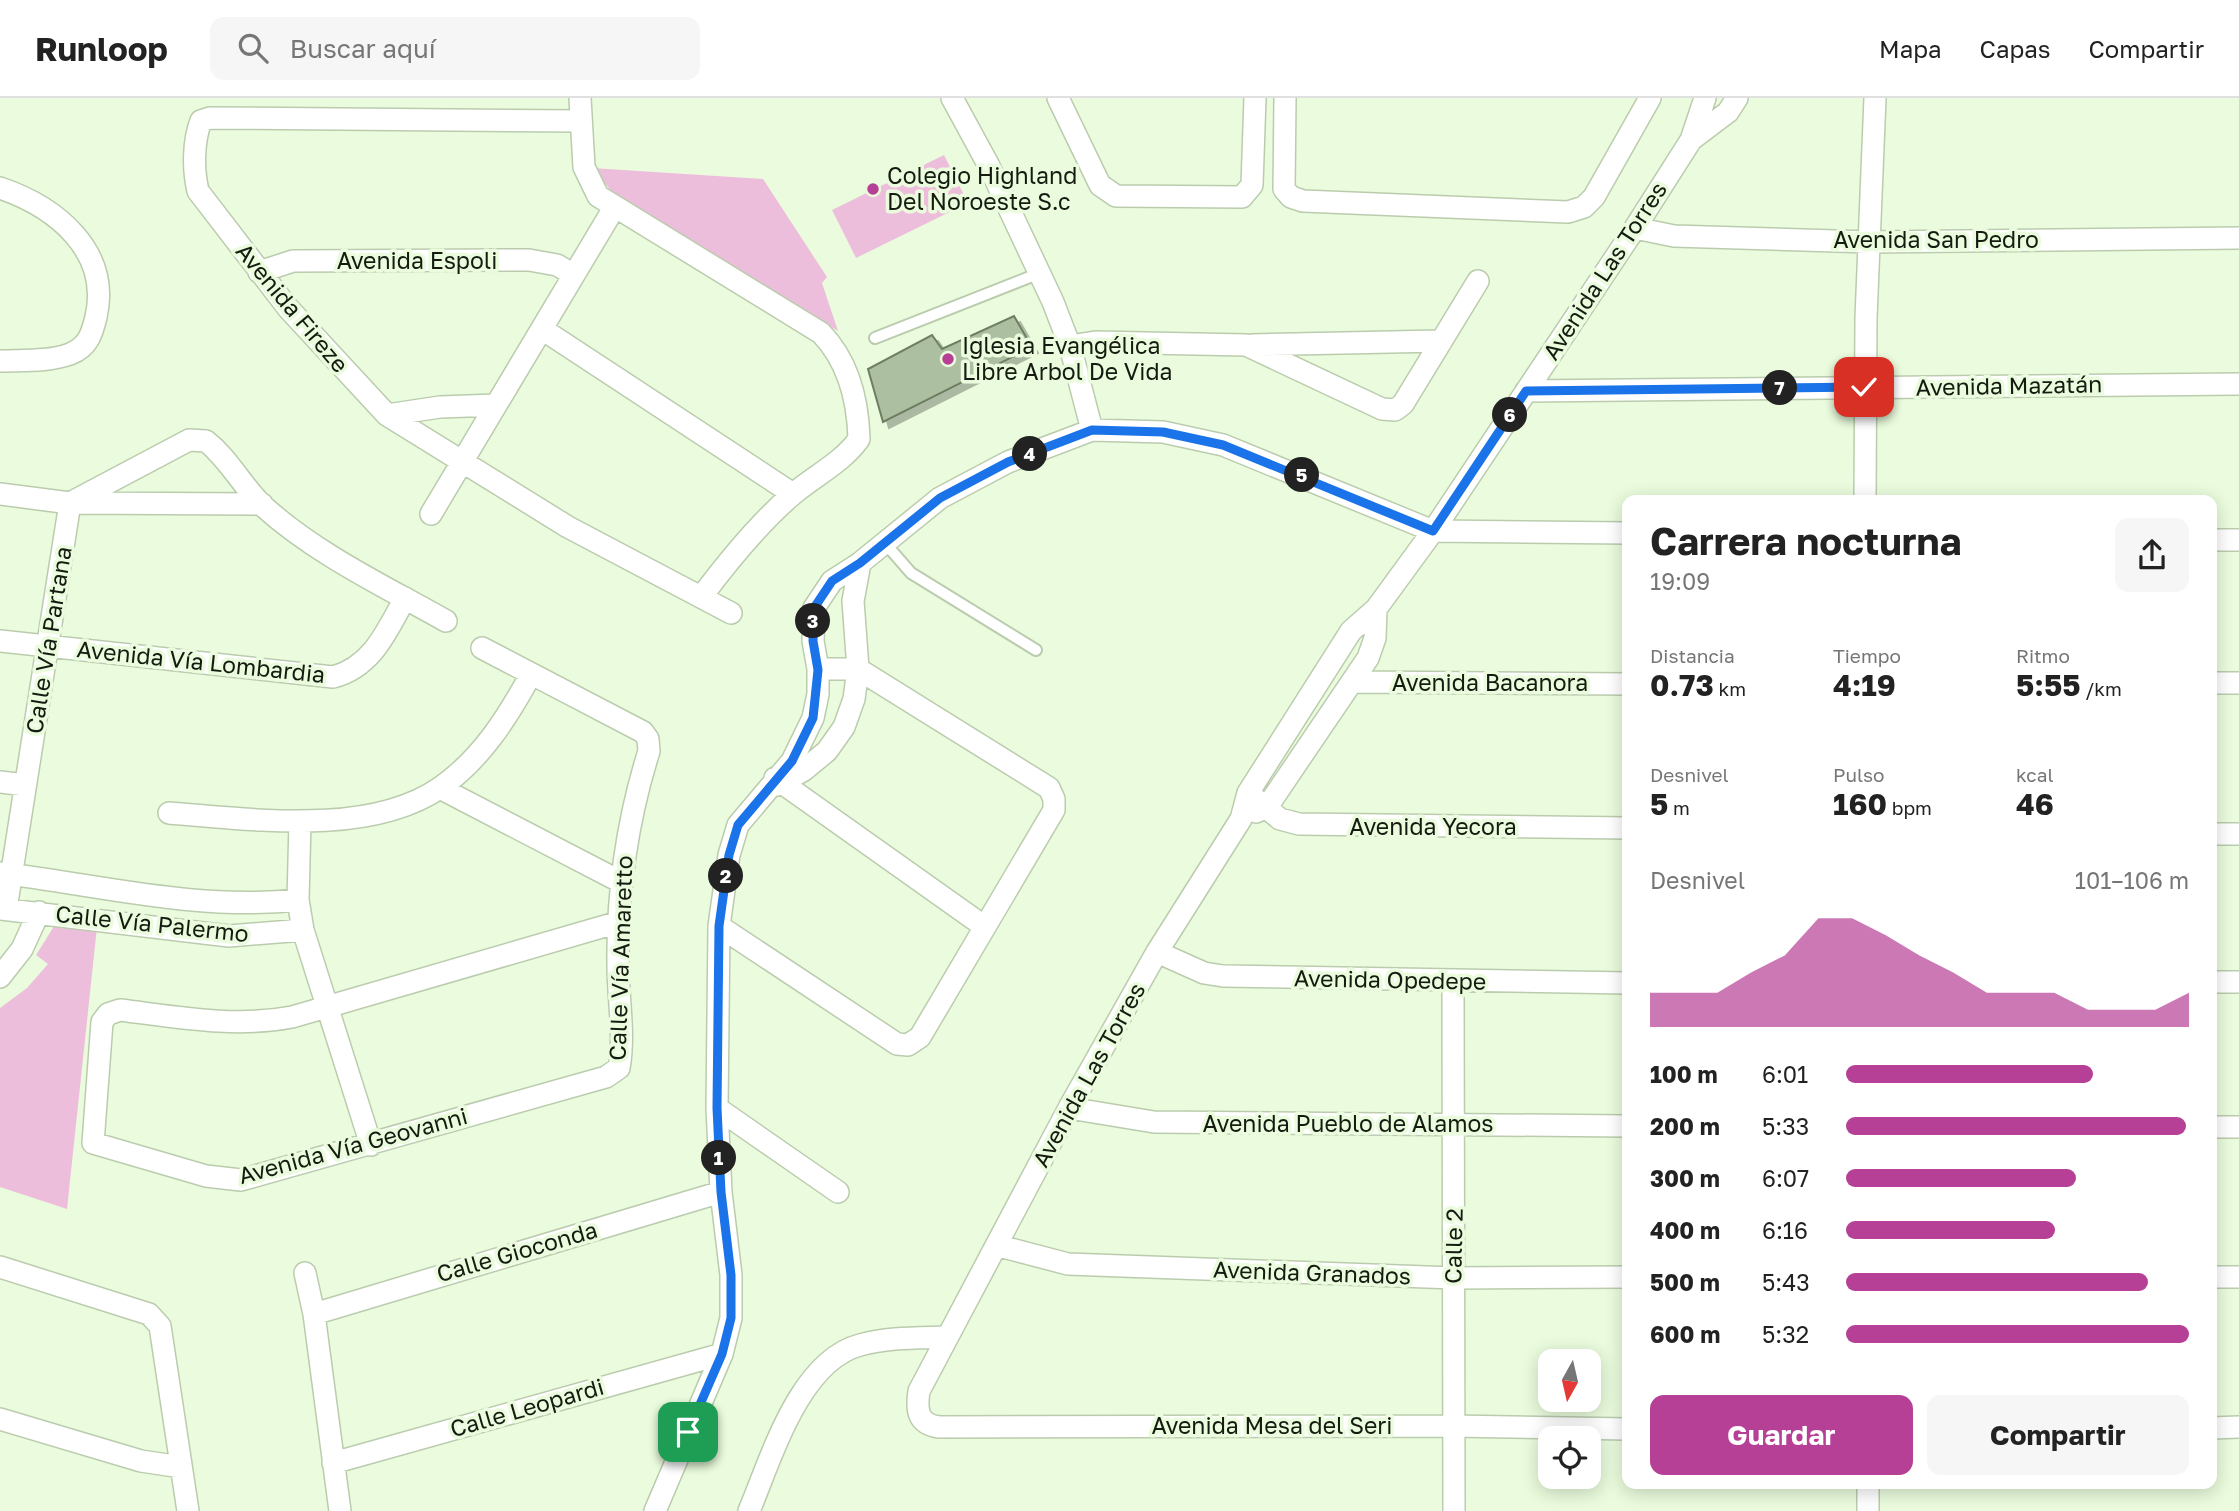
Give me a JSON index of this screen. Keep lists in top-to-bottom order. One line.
{"streets":{"street":["Avenida San Pedro","Avenida Espoli","Avenida Las Torres","Avenida Fireze","Avenida Mazatán","Calle Vía Partana","Avenida Vía Lombardia","Avenida Bacanora","Avenida Yecora","Calle Vía Palermo","Calle Vía Amaretto","Avenida Opedepe","Avenida Pueblo de Alamos","Avenida Vía Geovanni","Calle 2","Calle Gioconda","Avenida Granados","Calle Leopardi","Avenida Mesa del Seri"]},"crossings":[["Avenida San Pedro","Avenida Las Torres"],["Avenida Espoli","Avenida Fireze"],["Avenida Las Torres","Avenida Mazatán"],["Avenida Las Torres","Avenida Yecora"],["Avenida Las Torres","Avenida Opedepe"],["Avenida Las Torres","Avenida Pueblo de Alamos"],["Avenida Las Torres","Avenida Granados"],["Avenida Las Torres","Avenida Mesa del Seri"],["Calle Vía Partana","Avenida Vía Lombardia"],["Calle Vía Partana","Calle Vía Palermo"],["Calle Vía Amaretto","Avenida Vía Geovanni"],["Avenida Opedepe","Calle 2"],["Avenida Pueblo de Alamos","Calle 2"],["Calle 2","Avenida Granados"],["Calle 2","Avenida Mesa del Seri"]],"places":["Colegio Highland Del Noroeste S.c","Iglesia Evangélica Libre Arbol De Vida"],"north":"bottom","page":{"header":"Runloop","search":"Buscar aquí","nav":["Mapa","Capas","Compartir"],"pins":["7","6","4","5","3","2","1"],"heading":["Carrera nocturna","19:09"],"stats":[["Distancia","0.73 km"],["Tiempo","4:19"],["Ritmo","5:55 /km"],["Desnivel","5 m"],["Pulso","160 bpm"],["kcal","46"]],"chart":["Desnivel","101–106 m"],"list":[{"name":"100 m","note":"6:01"},{"name":"200 m","note":"5:33"},{"name":"300 m","note":"6:07"},{"name":"400 m","note":"6:16"},{"name":"500 m","note":"5:43"},{"name":"600 m","note":"5:32"}],"buttons":["Guardar","Compartir"]}}
